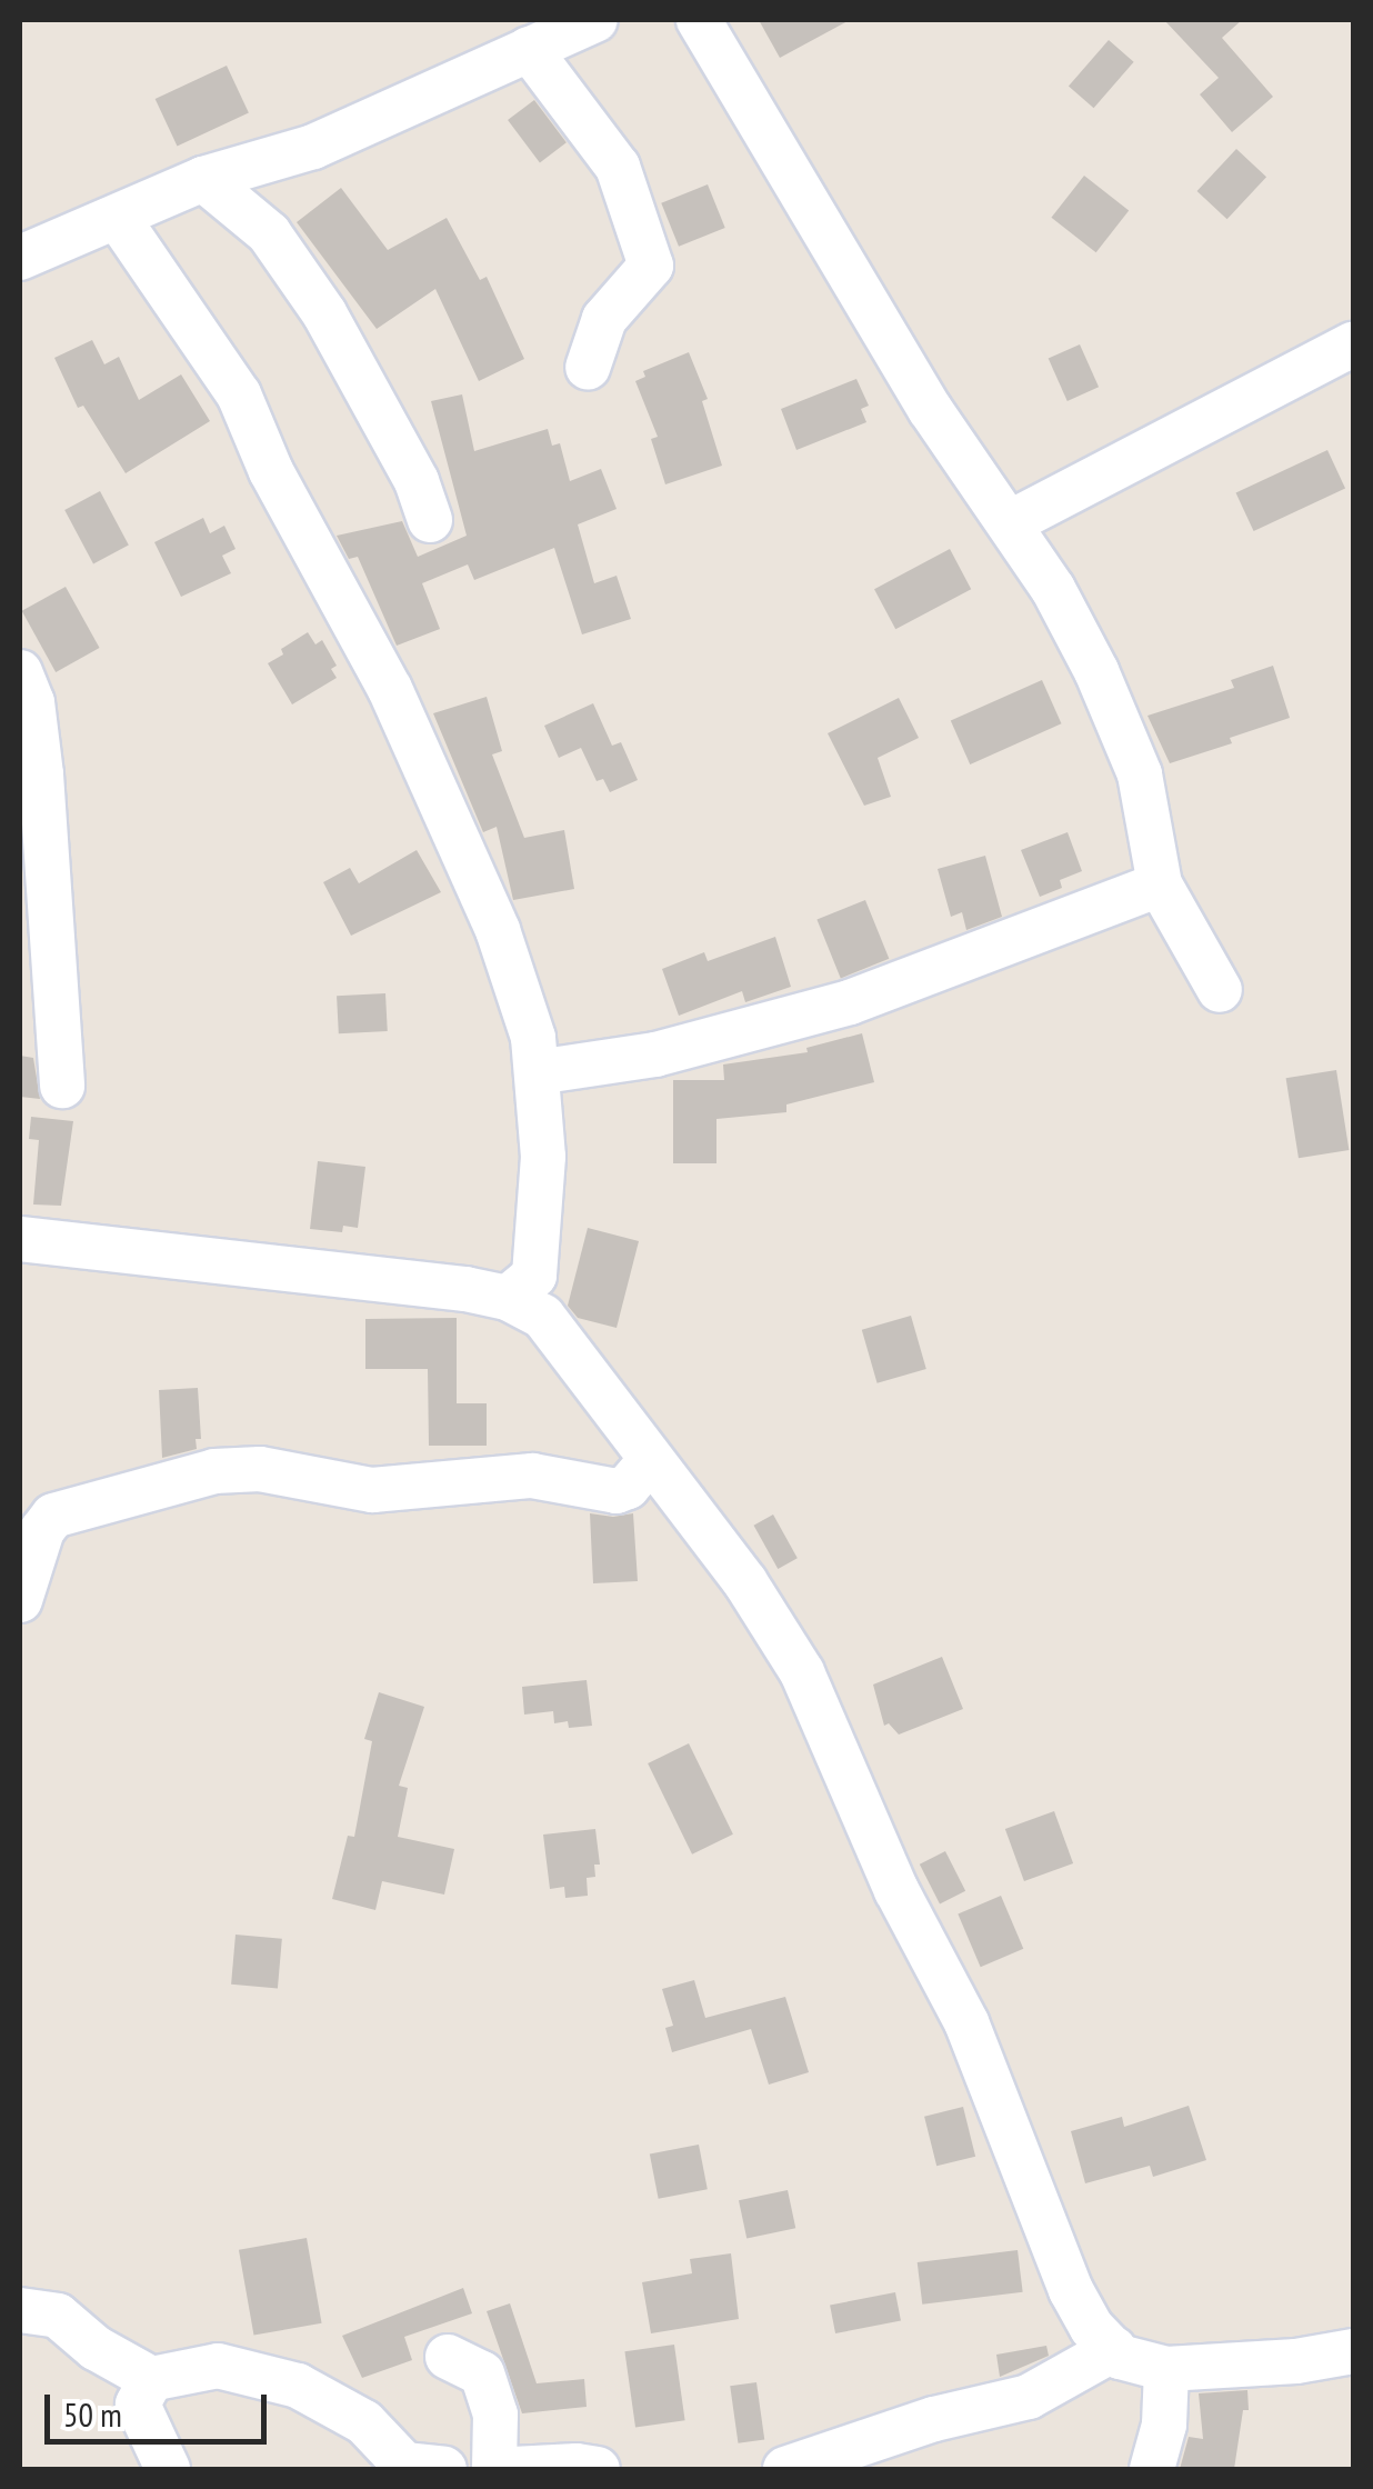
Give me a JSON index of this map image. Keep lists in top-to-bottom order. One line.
{"scale_bar":"50 m"}
